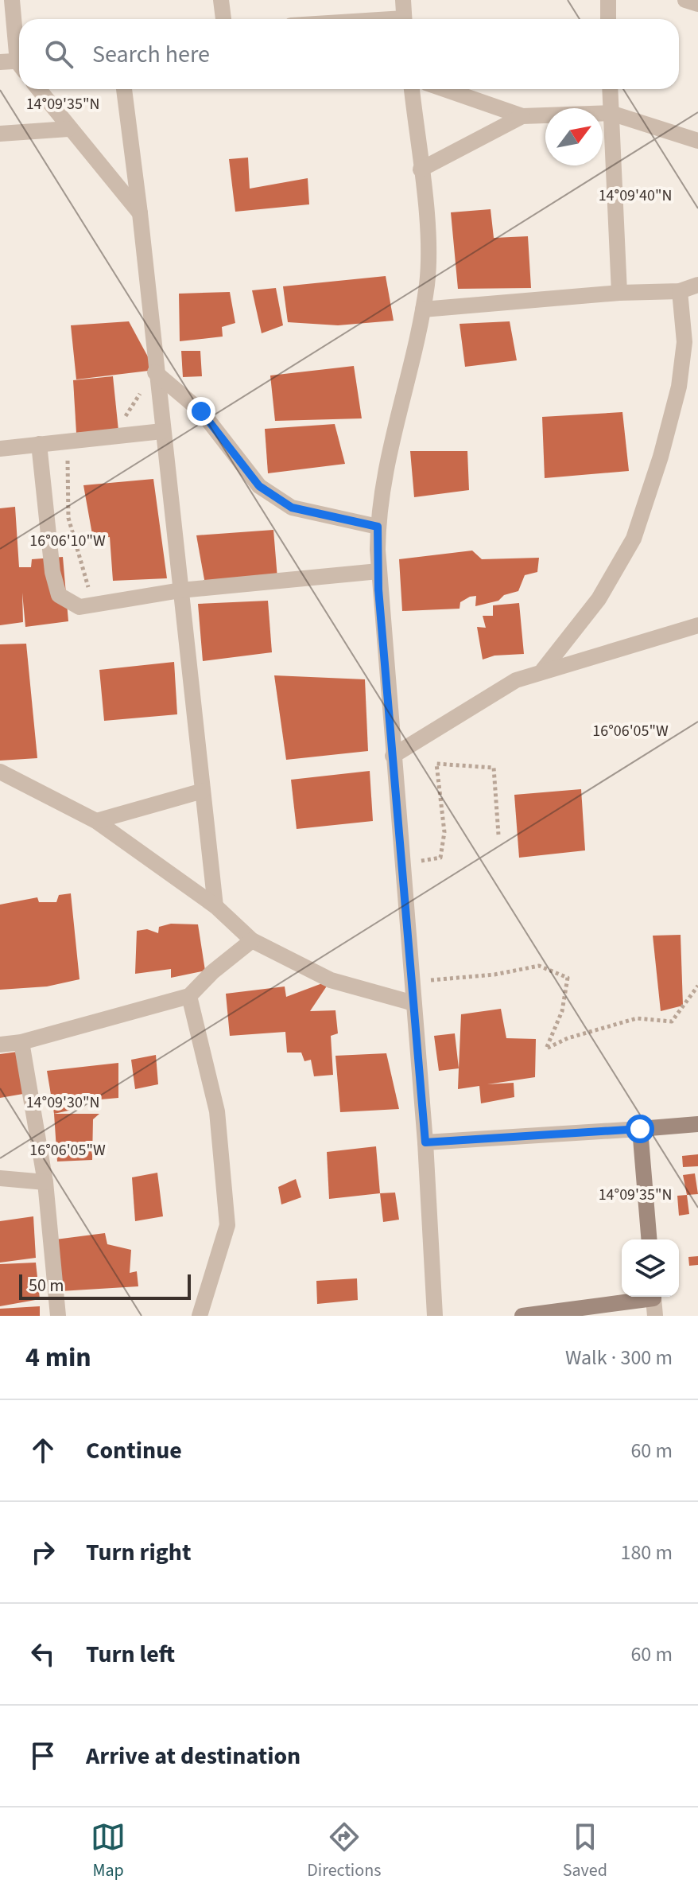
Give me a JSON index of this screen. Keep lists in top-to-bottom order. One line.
{"scale_bar":"50 m","north":"top right","page":{"search":"Search here","scale":"50 m","heading":["4 min","Walk · 300 m"],"list":[["Continue","60 m"],["Turn right","180 m"],["Turn left","60 m"],"Arrive at destination"],"nav":["Map","Directions","Saved"]},"coordinates":["14°09'35\"N","14°09'40\"N","16°06'10\"W","16°06'05\"W","14°09'30\"N"]}
